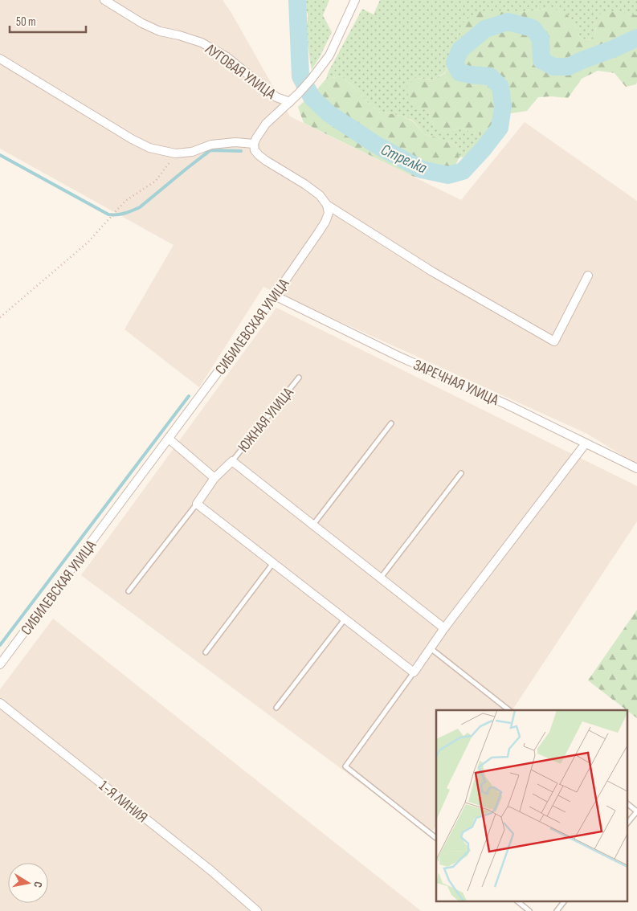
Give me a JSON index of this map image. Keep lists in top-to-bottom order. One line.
{"streets":{"street":["ЛУГОВАЯ УЛИЦА","СИБИЛЕВСКАЯ УЛИЦА","ЗАРЕЧНАЯ УЛИЦА","1-Я ЛИНИЯ"],"lane":["ЮЖНАЯ УЛИЦА"]},"crossings":[["СИБИЛЕВСКАЯ УЛИЦА","ЗАРЕЧНАЯ УЛИЦА"]],"water":["Стрелка"],"scale_bar":"50 m","north":"right"}
